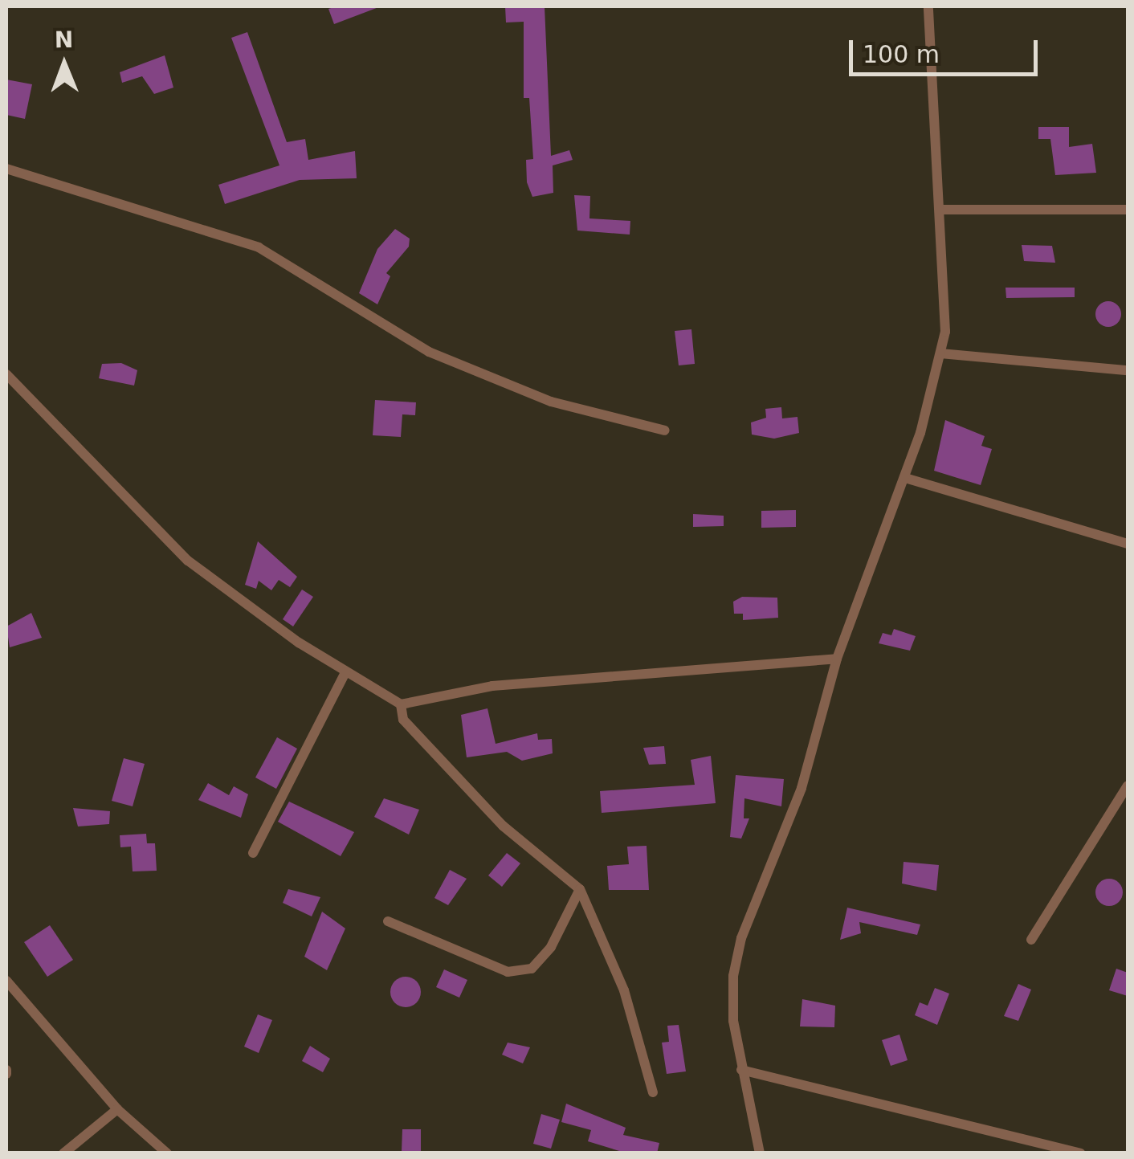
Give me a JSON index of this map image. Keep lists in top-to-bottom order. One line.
{"scale_bar":"100 m","north":"top"}
